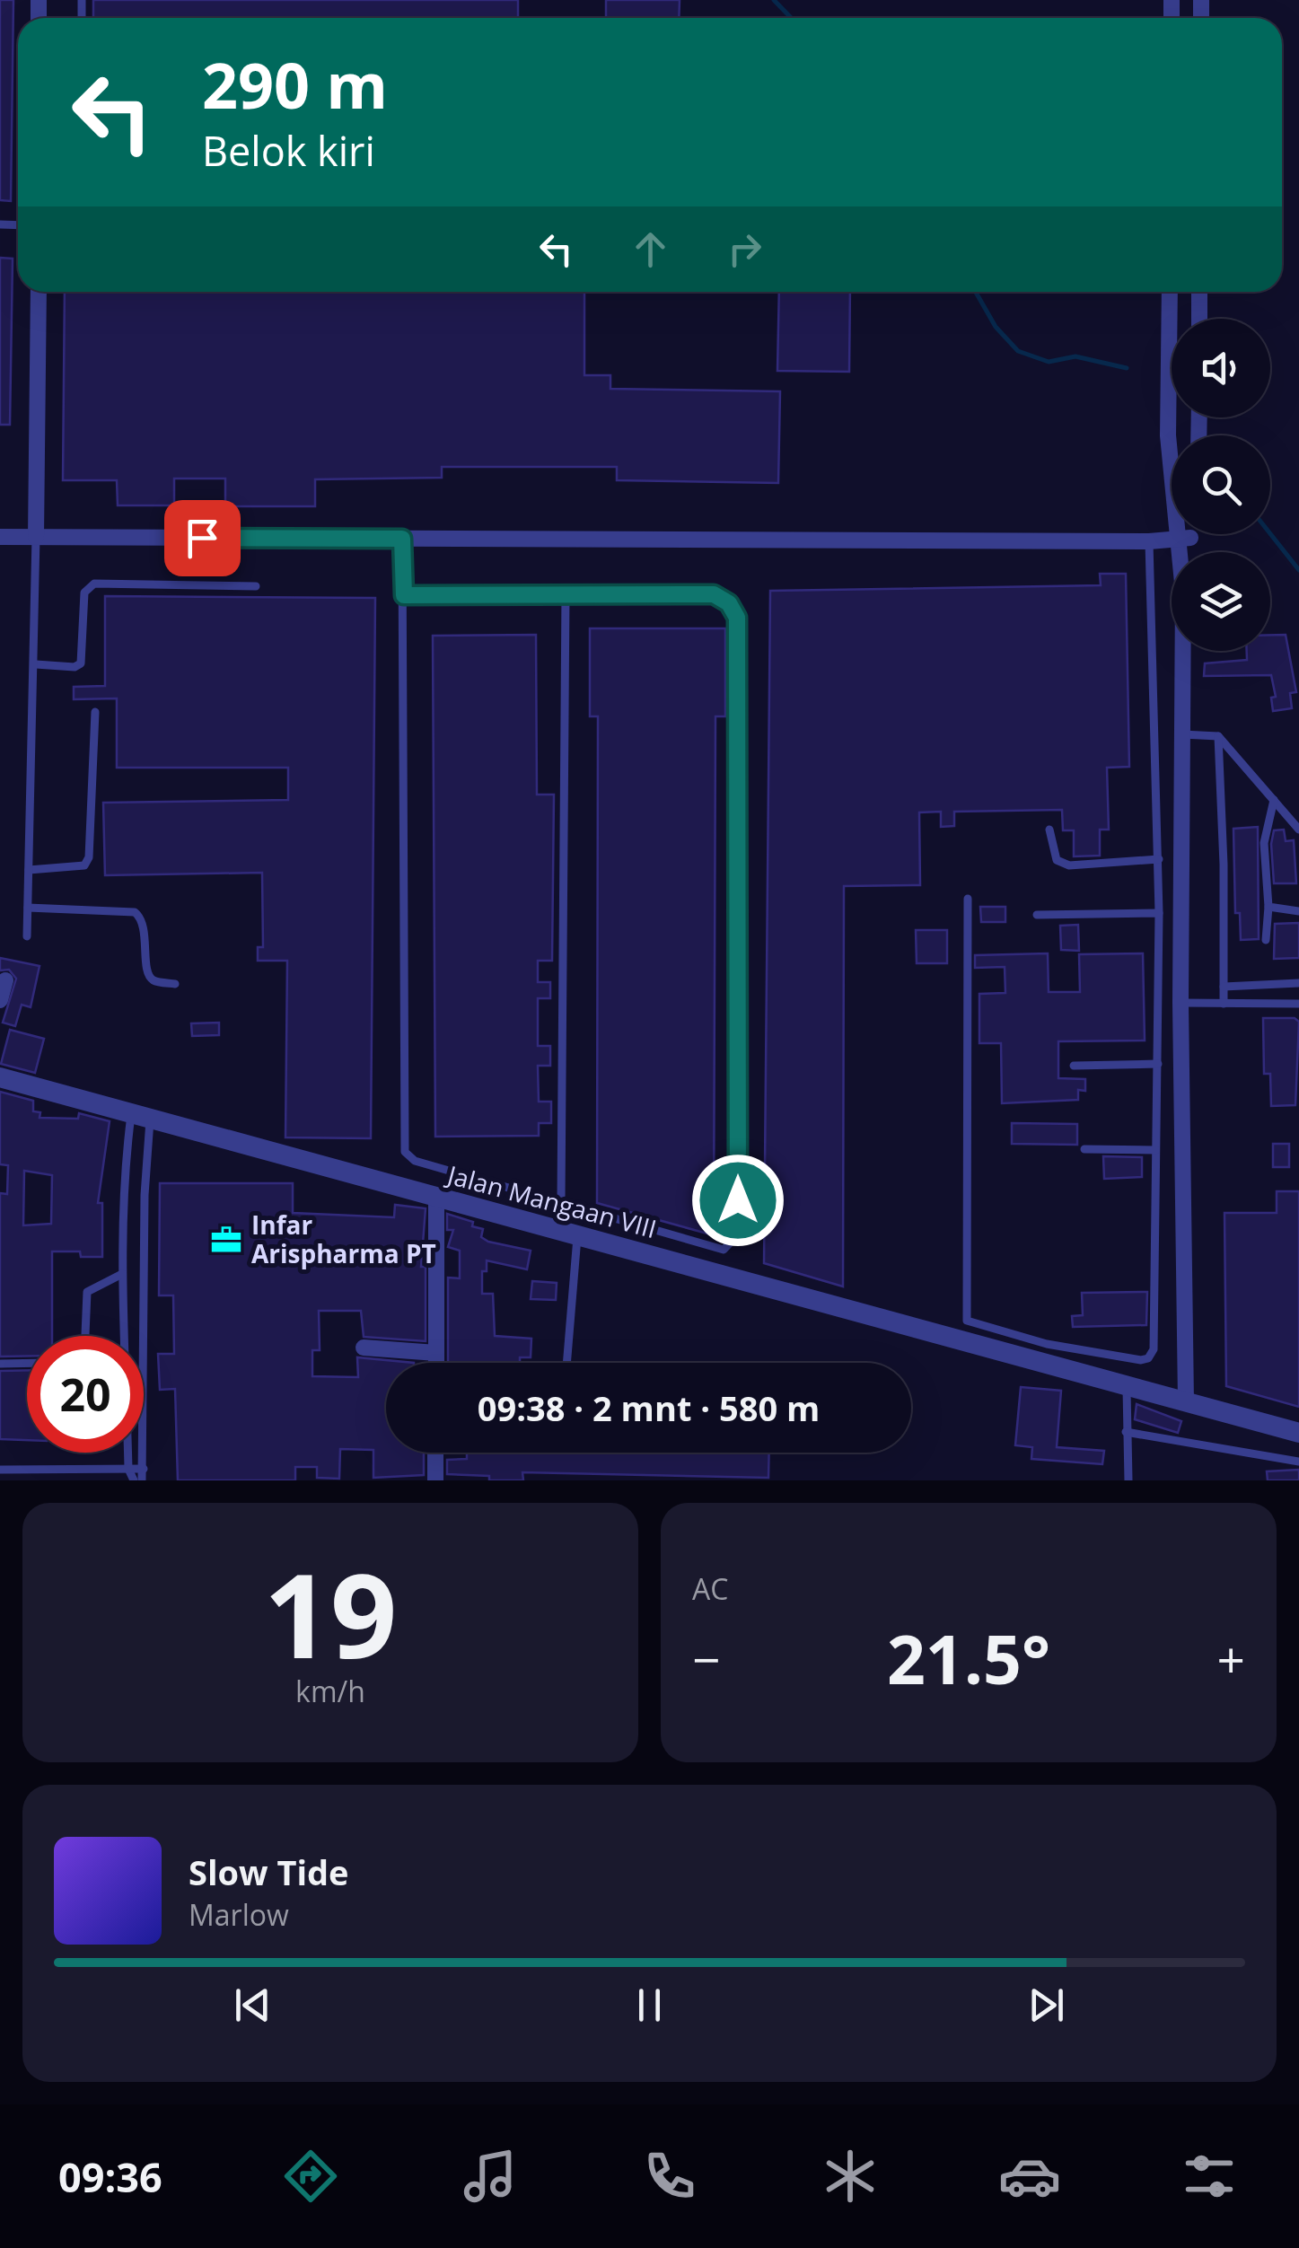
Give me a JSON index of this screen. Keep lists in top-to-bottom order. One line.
{"streets":{"street":["Jalan Mangaan VIII"]},"places":{"office":["Infar Arispharma PT"]},"page":{"turn":["290 m","Belok kiri"],"limit":"20","trip":"09:38 · 2 mnt · 580 m","tile":[["19","km/h"],"AC"],"heat":["−","21.5°","+"],"song":["Slow Tide","Marlow"],"tabs":"09:36"}}
